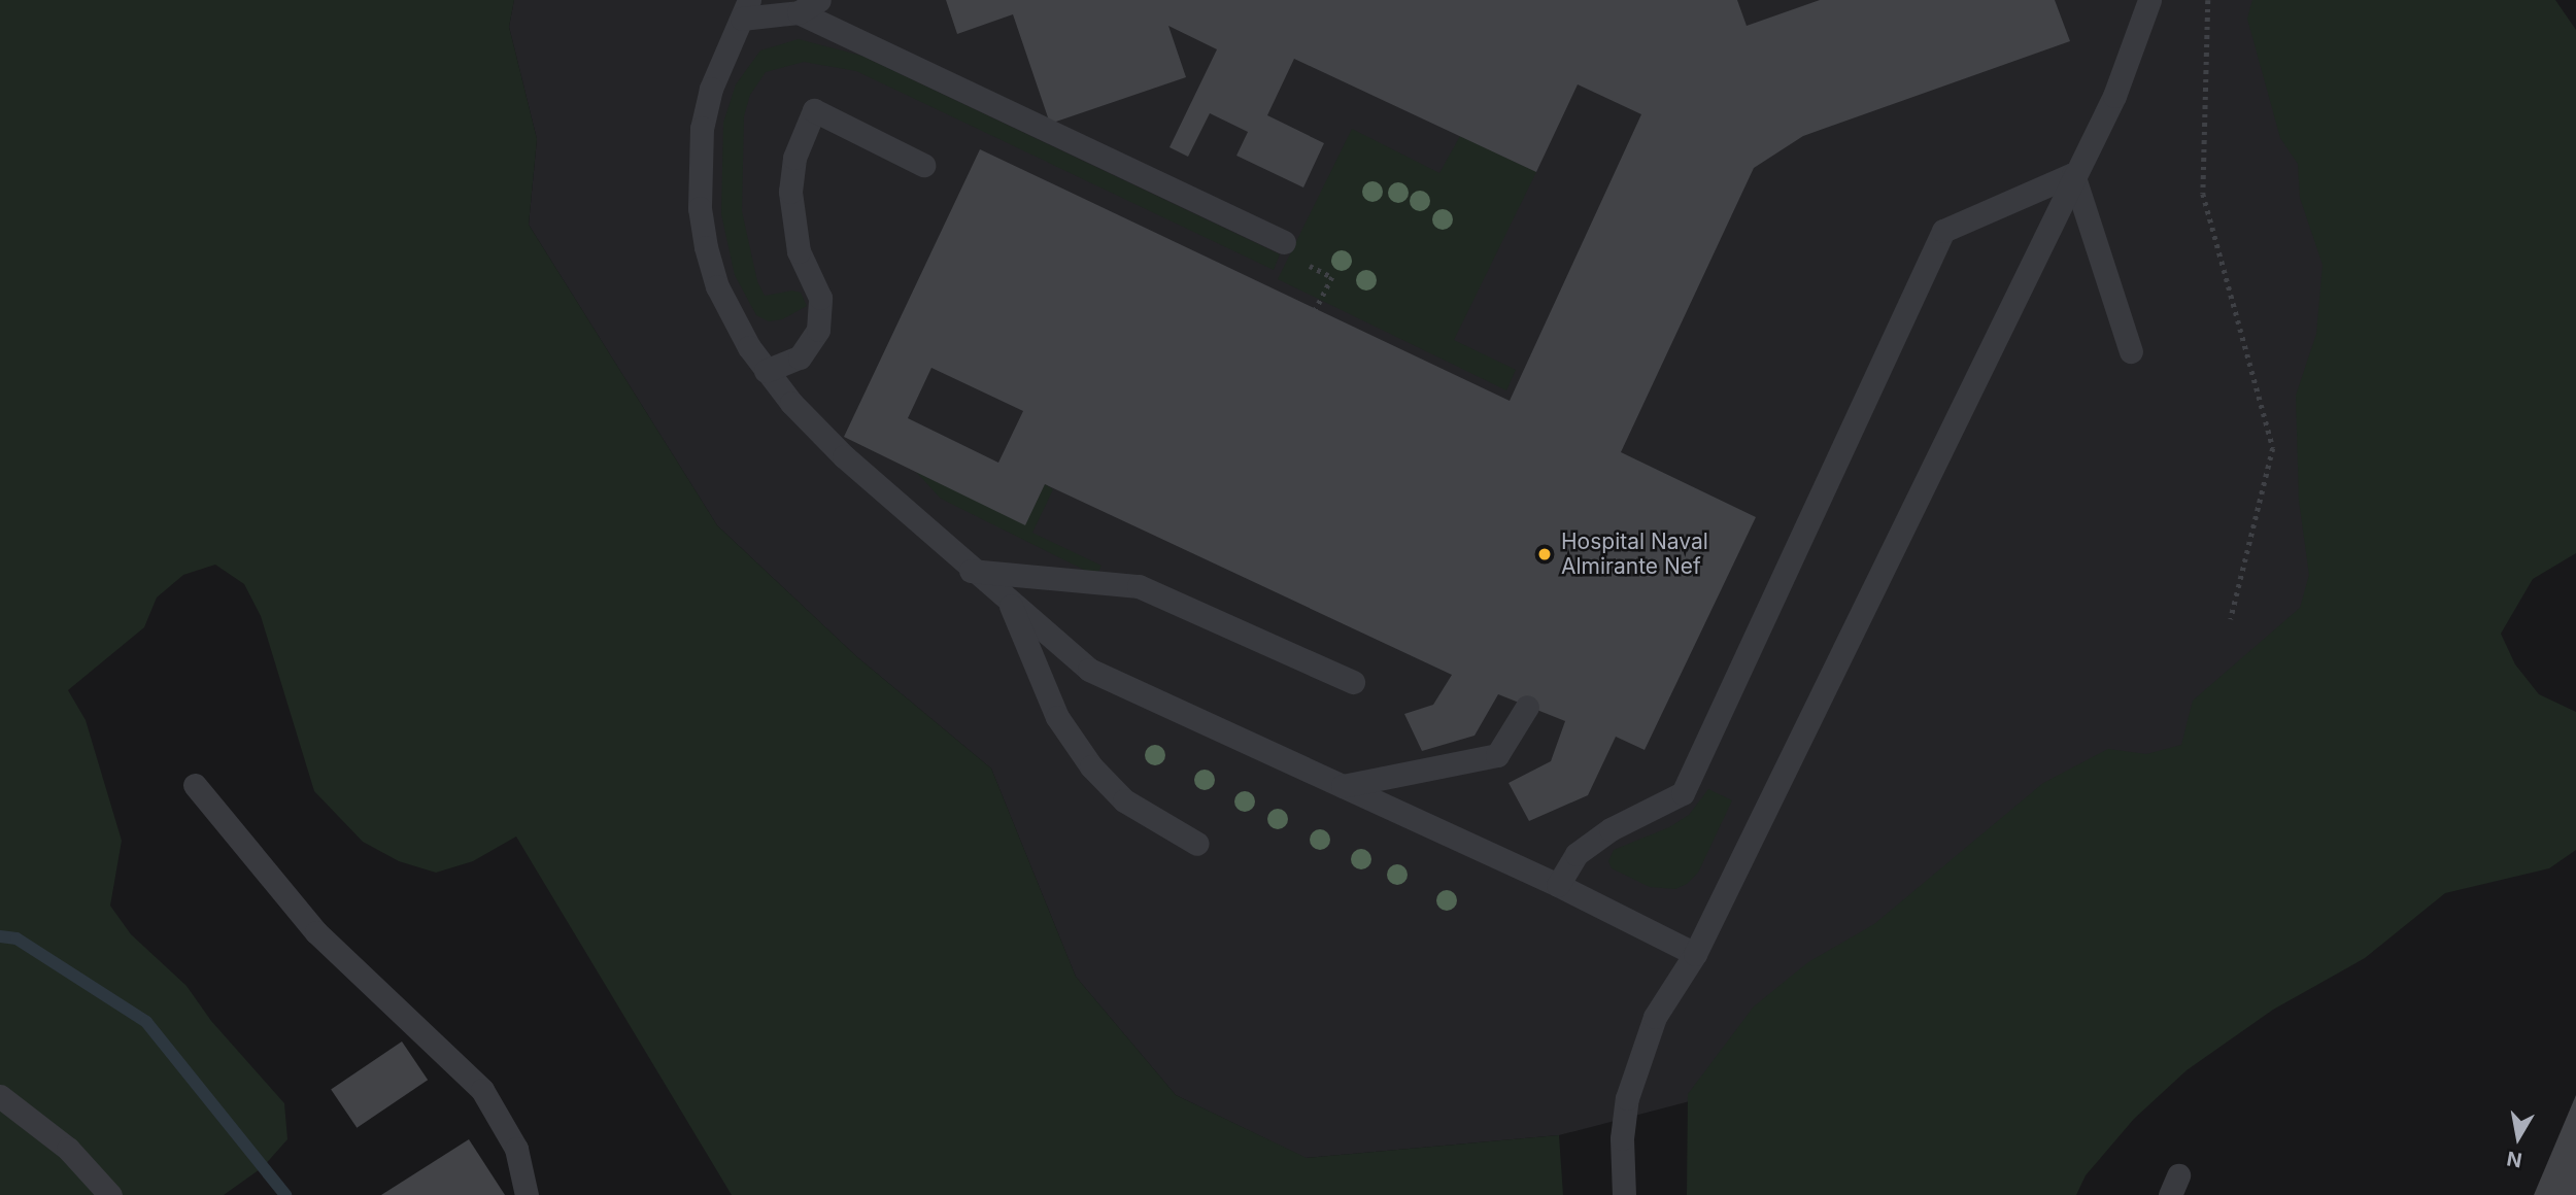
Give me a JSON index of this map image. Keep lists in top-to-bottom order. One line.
{"places":["Hospital Naval Almirante Nef"],"north":"bottom"}
